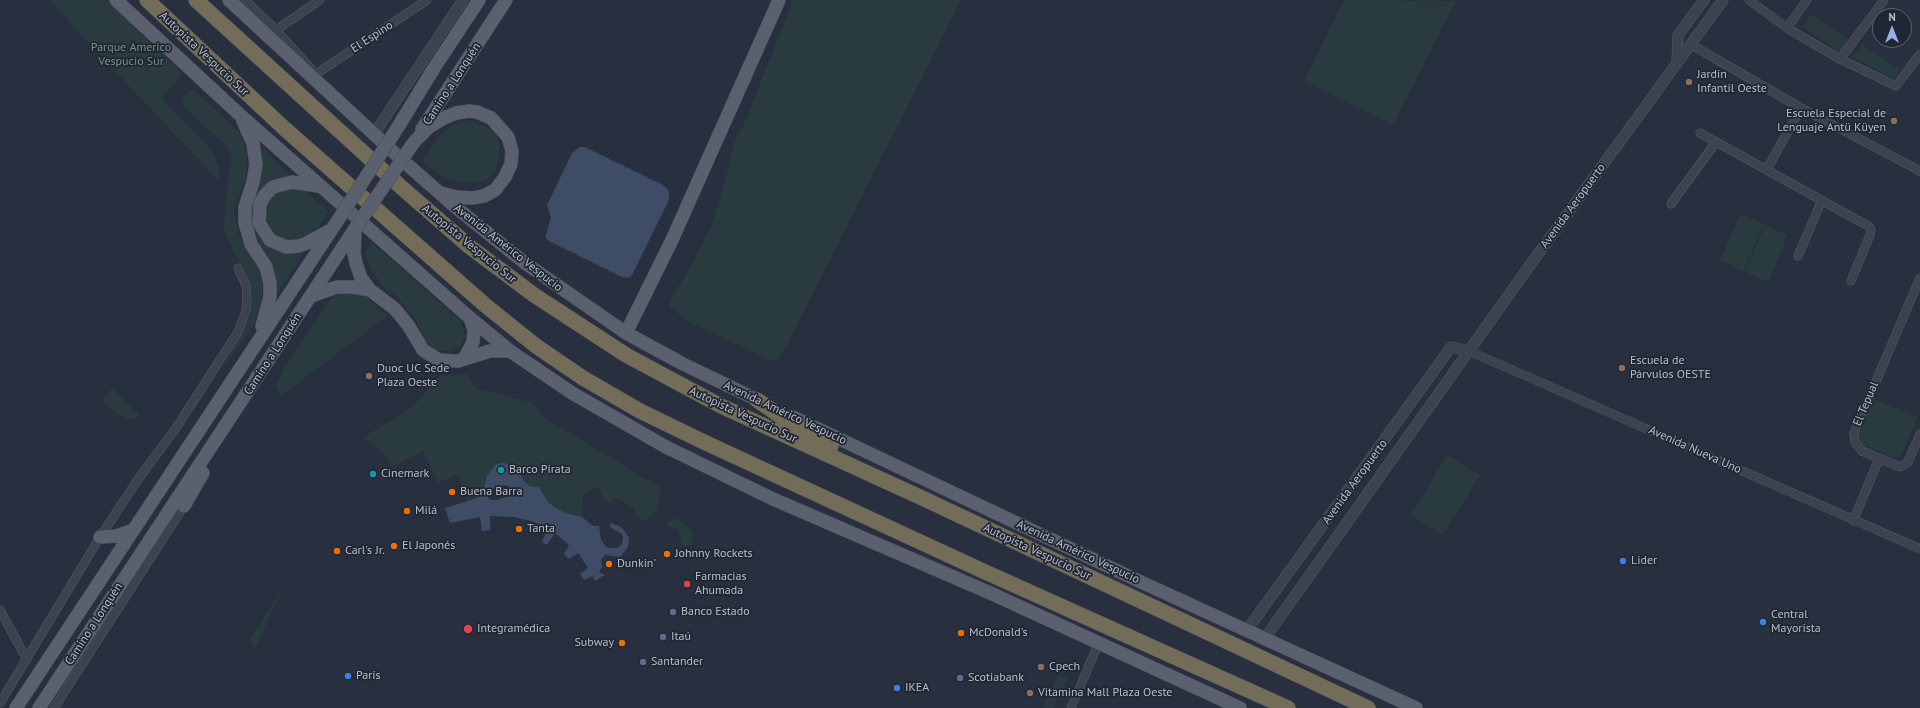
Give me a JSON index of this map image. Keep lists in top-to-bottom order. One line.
{"streets":{"highway":["Autopista Vespucio Sur"],"main road":["Camino a Lonquén","Avenida Américo Vespucio"],"street":["El Espino","Avenida Aeropuerto","El Tepual","Avenida Nueva Uno"]},"crossings":[["Avenida Aeropuerto","Avenida Américo Vespucio"],["Avenida Aeropuerto","Avenida Nueva Uno"]],"parks":["Parque Americo Vespucio Sur"],"places":["Jardin Infantil Oeste","Escuela Especial de Lenguaje Antü Küyen","Escuela de Párvulos OESTE","Duoc UC Sede Plaza Oeste","Barco Pirata","Cinemark","Buena Barra","Milá","Tanta","El Japonés","Carl's Jr.","Johnny Rockets","Lider","Dunkin'","Farmacias Ahumada","Banco Estado","Central Mayorista","Integramédica","McDonald's","Itaú","Subway","Santander","Cpech","París","Scotiabank","IKEA","Vitamina Mall Plaza Oeste"],"north":"top"}
